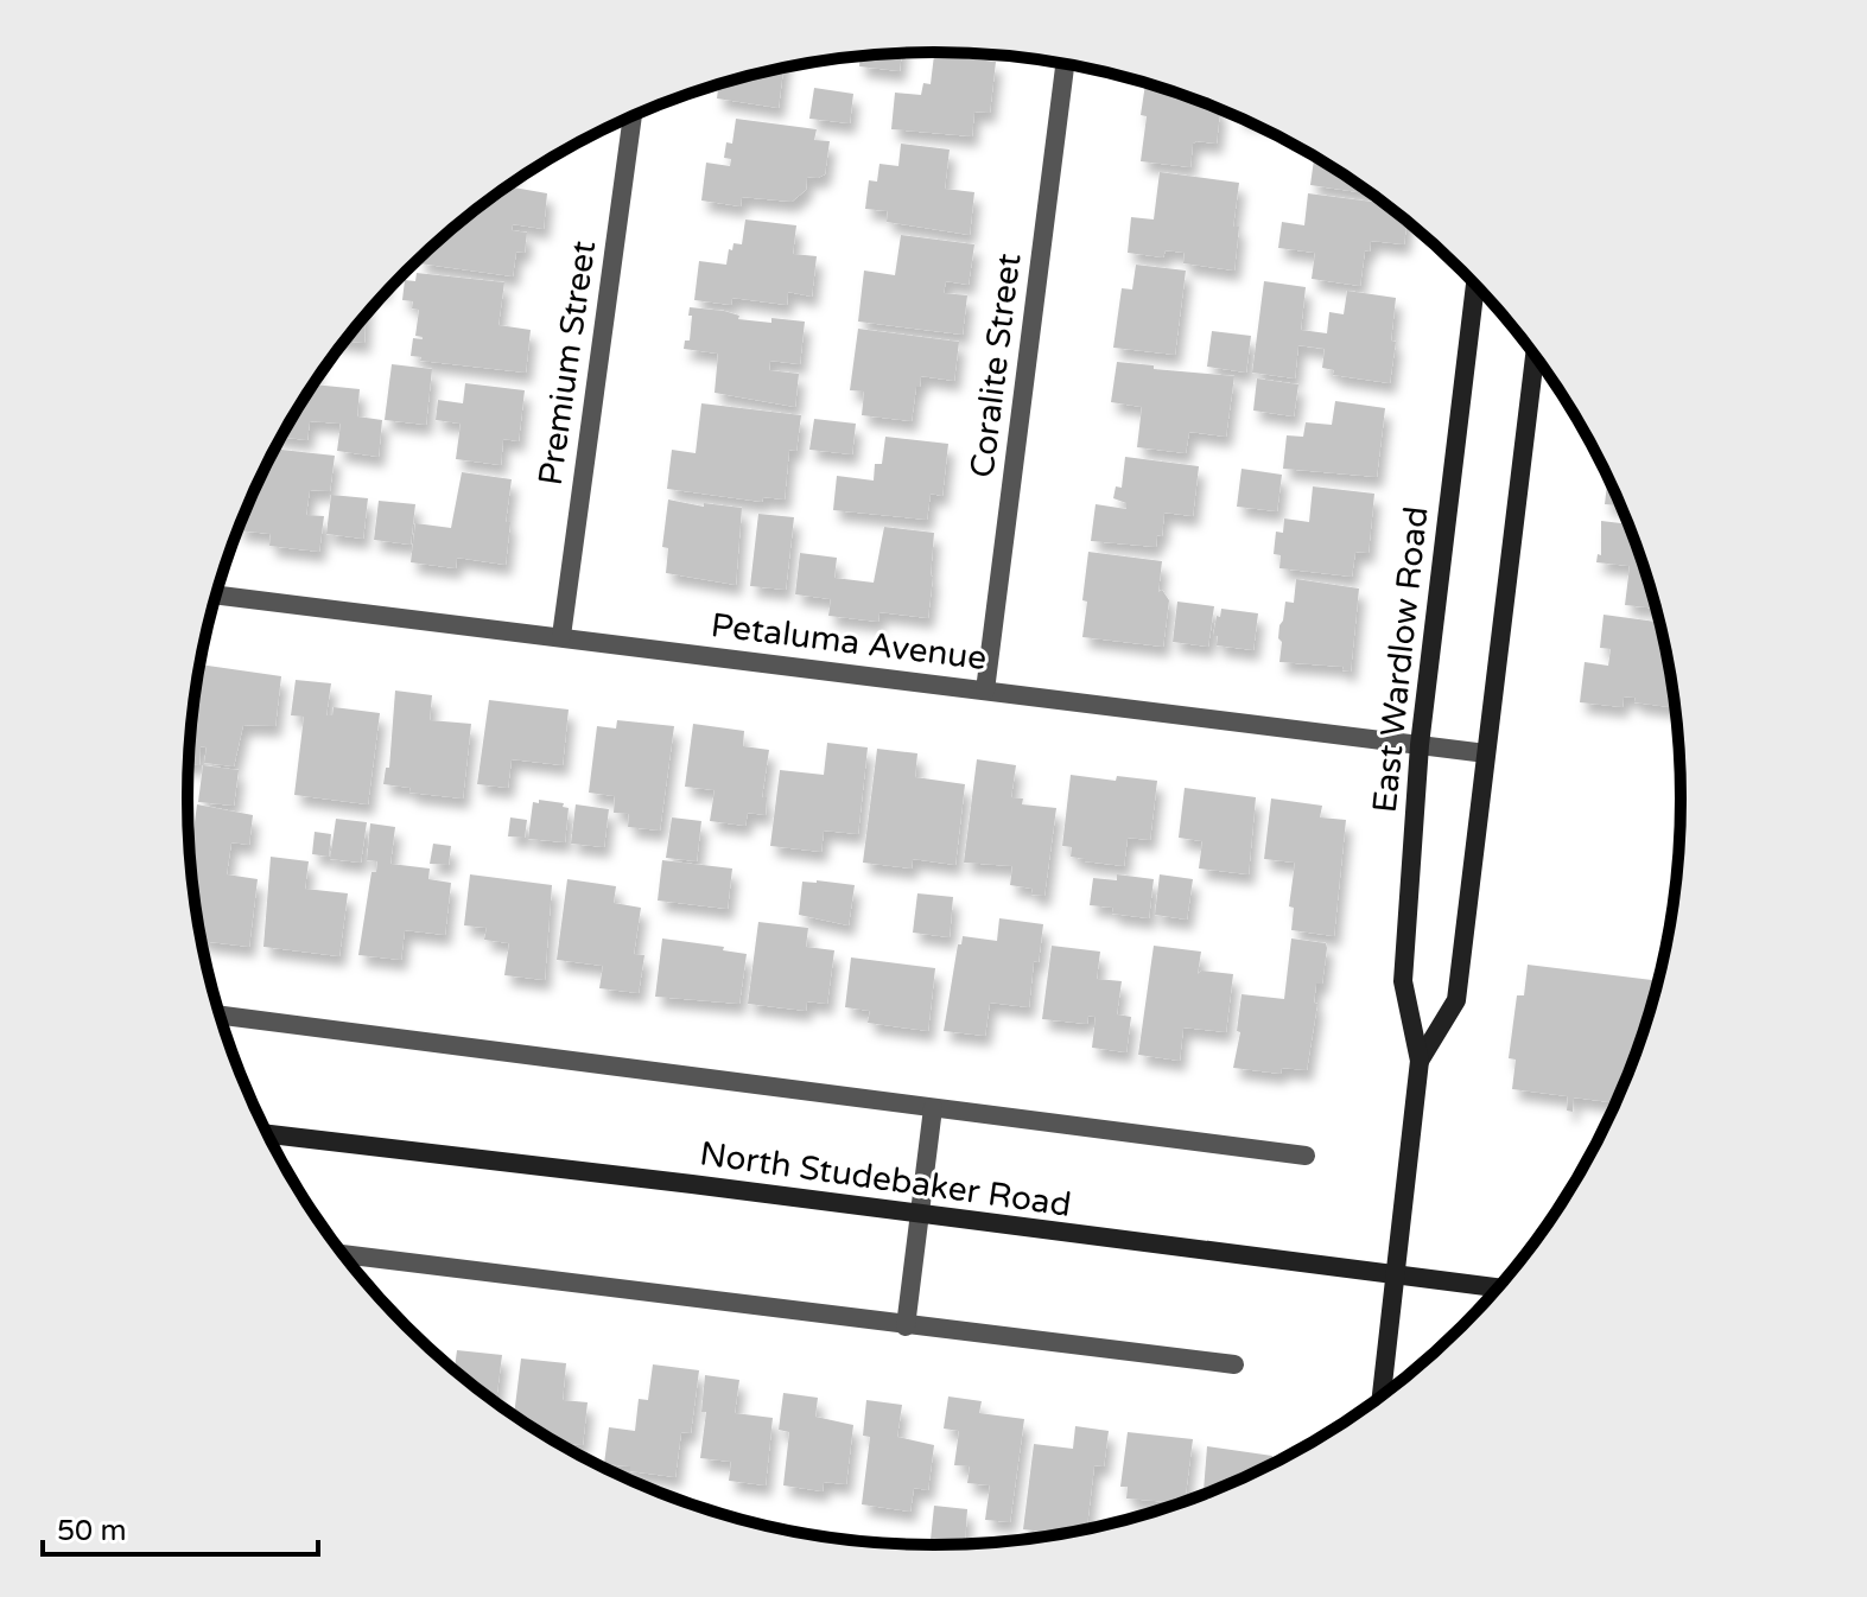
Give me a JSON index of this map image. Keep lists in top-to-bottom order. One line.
{"streets":{"main road":["East Wardlow Road","North Studebaker Road"],"street":["Premium Street","Coralite Street","Petaluma Avenue"]},"crossings":[["Premium Street","Petaluma Avenue"],["Coralite Street","Petaluma Avenue"],["Petaluma Avenue","East Wardlow Road"],["East Wardlow Road","North Studebaker Road"]],"scale_bar":"50 m"}
